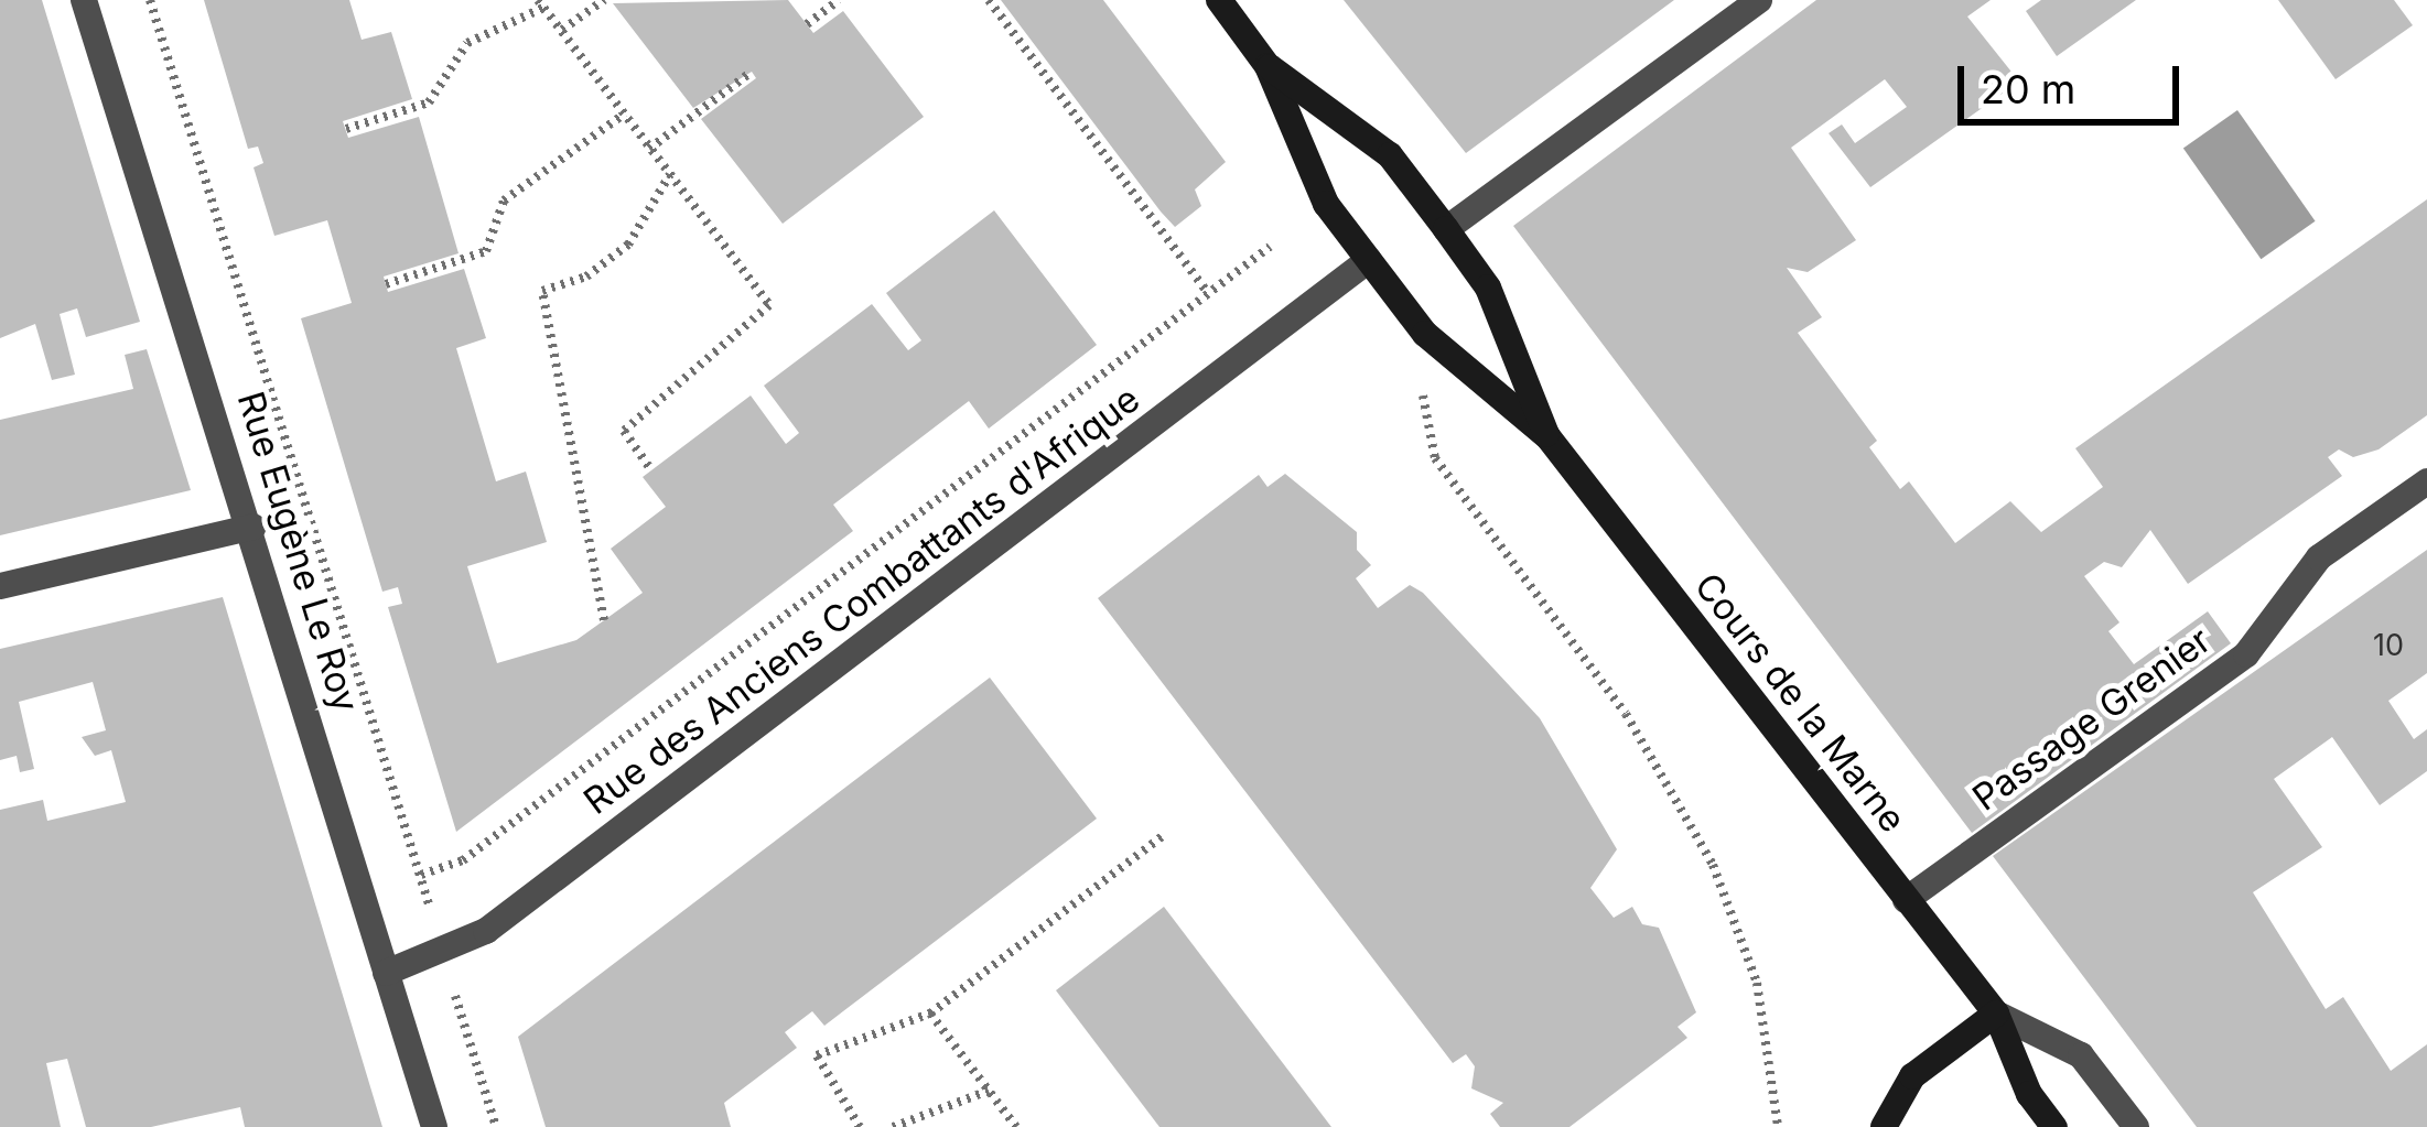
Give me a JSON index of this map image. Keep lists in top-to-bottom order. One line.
{"streets":{"main road":["Cours de la Marne"],"street":["Rue Eugène Le Roy","Rue des Anciens Combattants d'Afrique","Passage Grenier"]},"crossings":[["Rue Eugène Le Roy","Rue des Anciens Combattants d'Afrique"],["Rue des Anciens Combattants d'Afrique","Cours de la Marne"],["Cours de la Marne","Passage Grenier"]],"house_numbers":["10"],"scale_bar":"20 m"}
